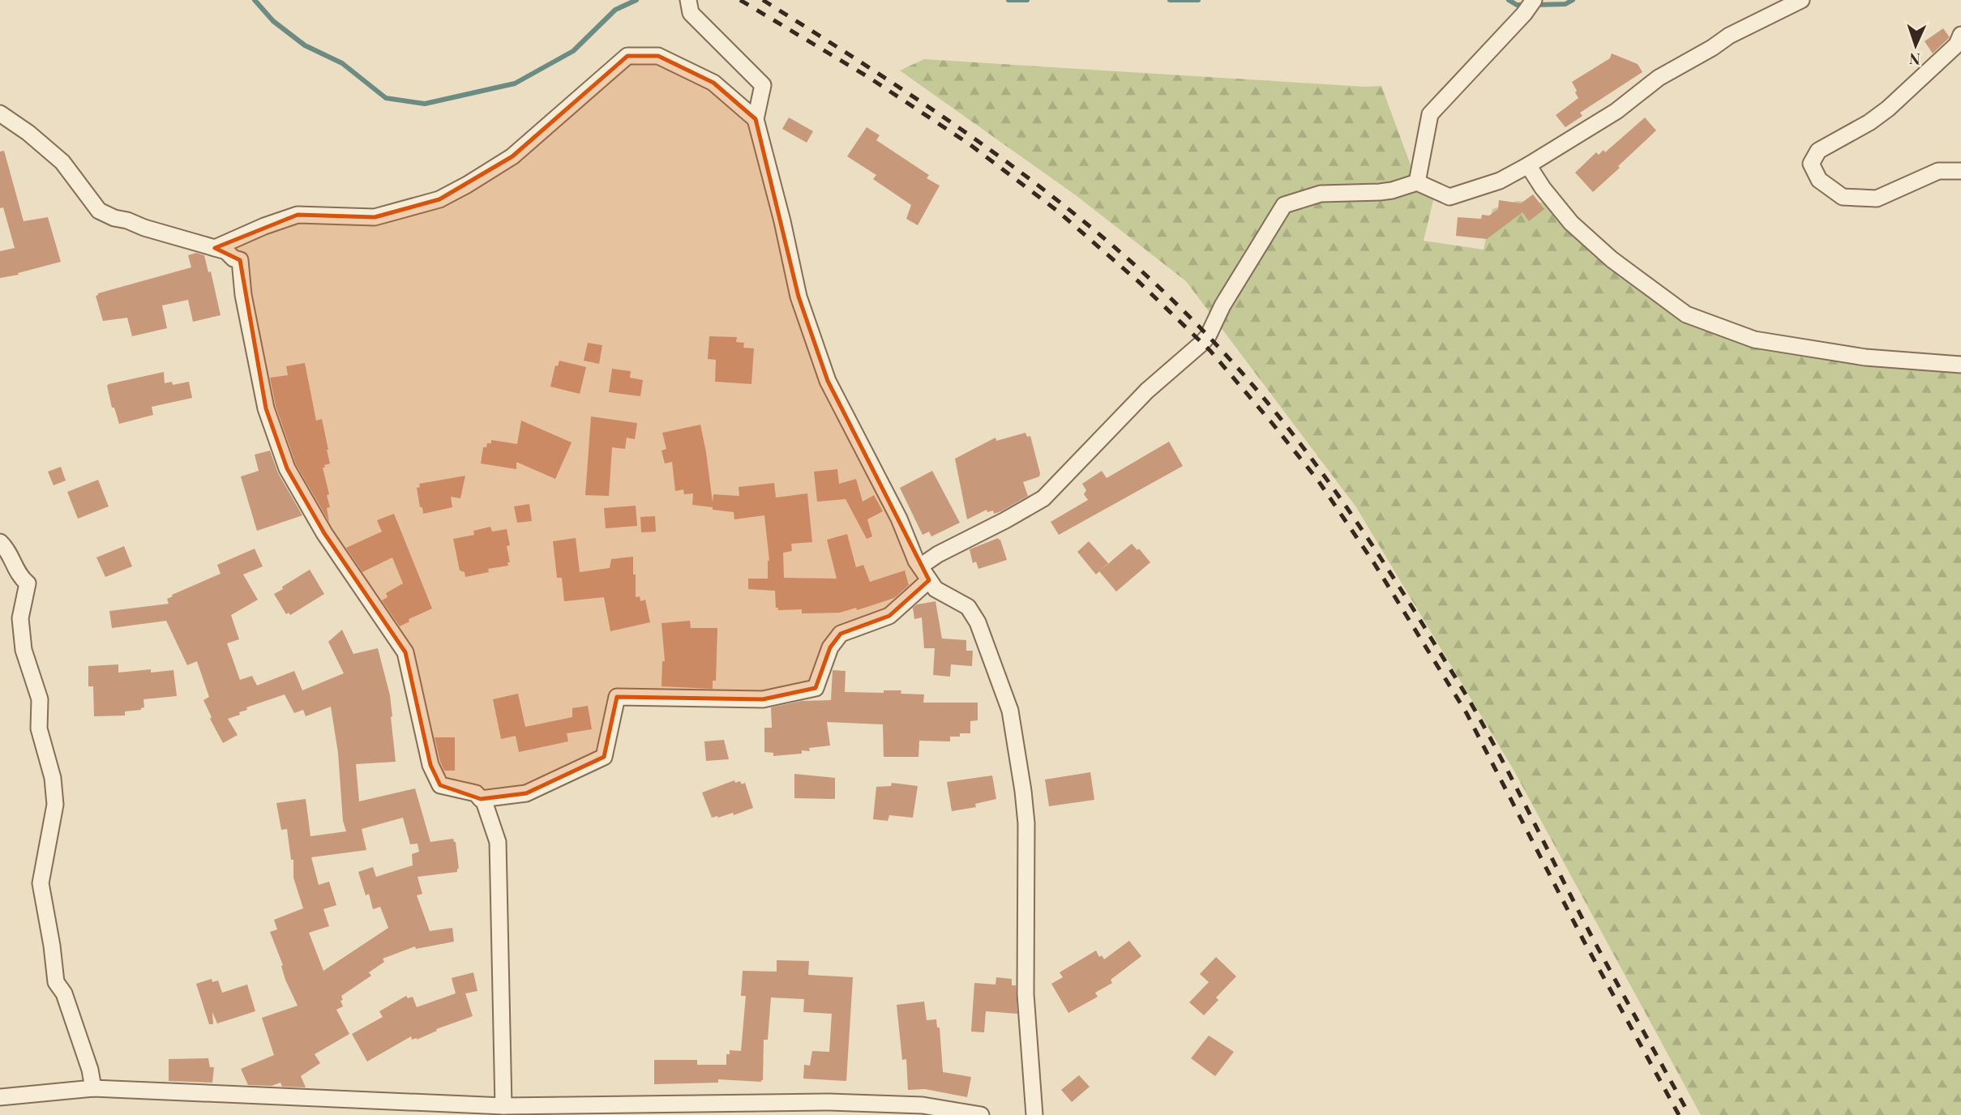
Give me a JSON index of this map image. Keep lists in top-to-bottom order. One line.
{"north":"bottom"}
